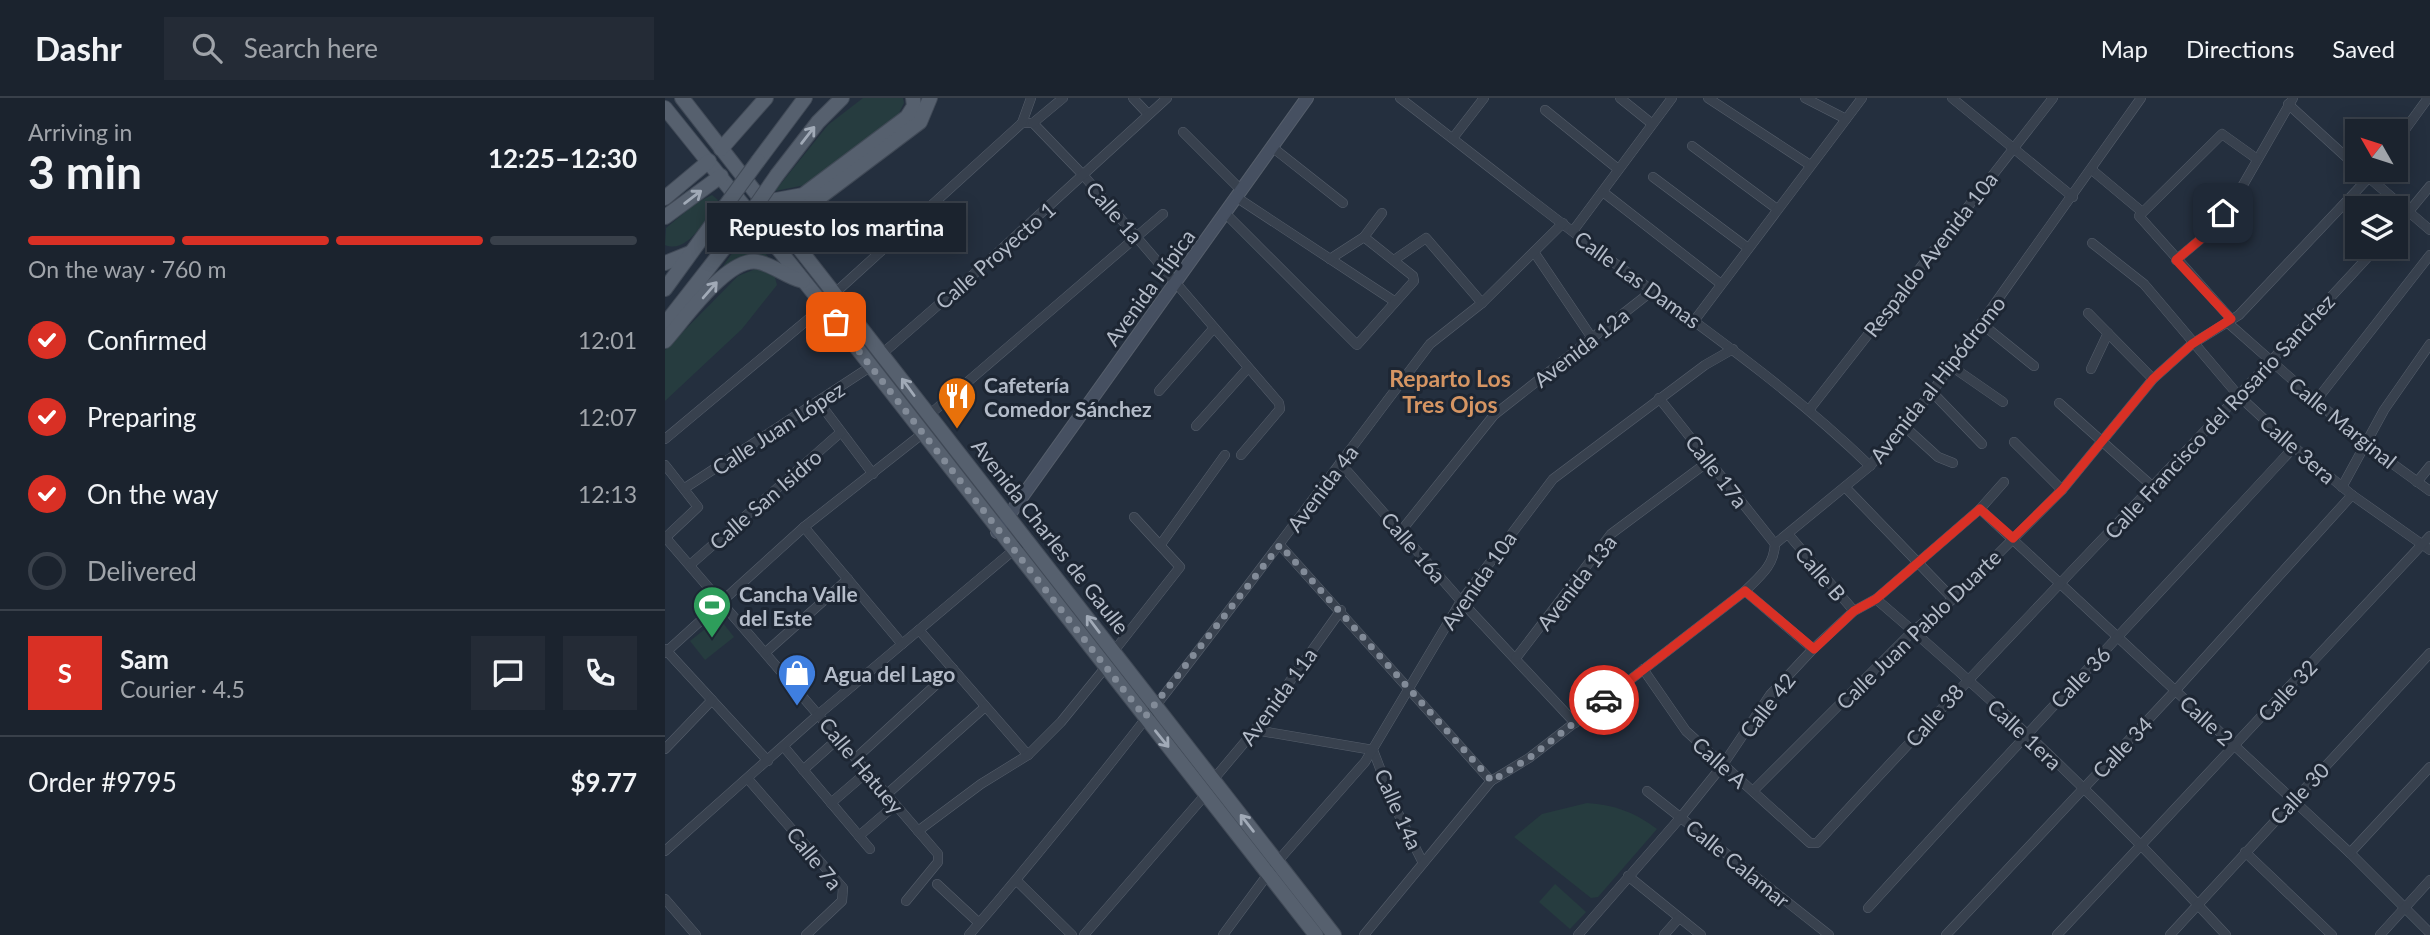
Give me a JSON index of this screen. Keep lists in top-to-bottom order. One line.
{"streets":{"main road":["Avenida Charles de Gaulle"],"street":["Calle 1a","Respaldo Avenida 10a","Calle Proyecto 1","Calle Las Damas","Avenida Hípica","Avenida 12a","Avenida al Hipódromo","Calle Francisco del Rosario Sanchez","Calle Marginal","Calle Juan López","Calle 3era","Calle 17a","Avenida 4a","Calle San Isidro","Calle 16a","Calle B","Avenida 10a","Avenida 13a","Calle Juan Pablo Duarte","Calle 36","Calle 32","Avenida 11a","Calle 42","Calle 38","Calle 2","Calle 1era","Calle 34","Calle A","Calle Hatuey","Calle 30","Calle 14a","Calle 7a","Calle Calamar"]},"crossings":[["Calle 1a","Calle Proyecto 1"],["Calle 1a","Avenida Hípica"],["Respaldo Avenida 10a","Calle Las Damas"],["Calle Proyecto 1","Avenida Charles de Gaulle"],["Calle Las Damas","Avenida 12a"],["Calle Las Damas","Avenida al Hipódromo"],["Calle Las Damas","Avenida 4a"],["Calle Las Damas","Avenida 10a"],["Avenida Hípica","Avenida Charles de Gaulle"],["Avenida 12a","Calle 16a"],["Avenida al Hipódromo","Calle Marginal"],["Avenida al Hipódromo","Calle 17a"],["Avenida al Hipódromo","Calle 16a"],["Avenida al Hipódromo","Calle B"],["Avenida al Hipódromo","Calle A"],["Avenida al Hipódromo","Calle 14a"],["Calle Francisco del Rosario Sanchez","Calle Marginal"],["Calle Francisco del Rosario Sanchez","Calle 3era"],["Calle Francisco del Rosario Sanchez","Calle 38"],["Calle Francisco del Rosario Sanchez","Calle 2"],["Calle Marginal","Calle Juan Pablo Duarte"],["Calle Juan López","Avenida Charles de Gaulle"],["Calle 3era","Calle Juan Pablo Duarte"],["Calle 3era","Calle 36"],["Calle 3era","Calle 32"],["Calle 3era","Calle 34"],["Calle 17a","Avenida 10a"],["Calle 17a","Avenida 13a"],["Avenida 4a","Avenida Charles de Gaulle"],["Avenida 4a","Calle 16a"],["Calle San Isidro","Calle Hatuey"],["Avenida Charles de Gaulle","Avenida 10a"],["Avenida Charles de Gaulle","Avenida 11a"],["Calle 16a","Avenida 10a"],["Calle 16a","Avenida 13a"],["Calle B","Calle 42"],["Avenida 10a","Calle 14a"],["Calle Juan Pablo Duarte","Calle 2"],["Calle Juan Pablo Duarte","Calle 1era"],["Calle Juan Pablo Duarte","Calle A"],["Calle 36","Calle 2"],["Calle 36","Calle 1era"],["Calle 32","Calle 2"],["Calle 32","Calle 1era"],["Avenida 11a","Calle 14a"],["Calle 42","Calle 2"],["Calle 42","Calle 1era"],["Calle 42","Calle A"],["Calle 42","Calle Calamar"],["Calle 38","Calle 2"],["Calle 38","Calle 1era"],["Calle 38","Calle A"],["Calle 2","Calle 34"],["Calle 2","Calle 30"],["Calle 1era","Calle 34"],["Calle 1era","Calle 30"]],"districts":["Reparto Los Tres Ojos"],"places":{"other":["Repuesto los martina"],"restaurant":["Cafetería Comedor Sánchez"],"sports":["Cancha Valle del Este"],"shop":["Agua del Lago"]},"north":"top left","page":{"header":"Dashr","search":"Search here","nav":["Map","Directions","Saved"],"heading":["3 min","Arriving in","12:25–12:30"],"panel":["Sam","Courier · 4.5","Order #9795","$9.77"],"bubble":"Repuesto los martina","bar":"On the way · 760 m","list":[["Confirmed","12:01"],["Preparing","12:07"],["On the way","12:13"],"Delivered"],"round":"S"}}
